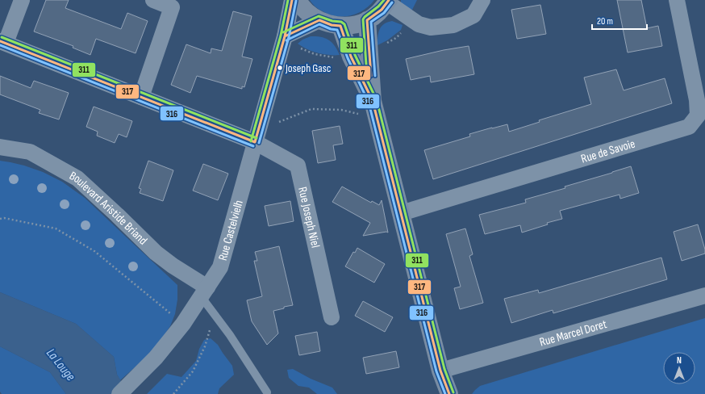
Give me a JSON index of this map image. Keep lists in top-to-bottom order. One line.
{"streets":{"street":["Rue de Savoie","Boulevard Aristide Briand","Rue Joseph Niel","Rue Castelvielh","Rue Marcel Doret"]},"crossings":[["Boulevard Aristide Briand","Rue Castelvielh"],["Rue Joseph Niel","Rue Castelvielh"]],"water":["La Louge"],"places":["Joseph Gasc"],"lines":["transit line 317","transit line 311","transit line 316"],"scale_bar":"20 m","north":"top"}
